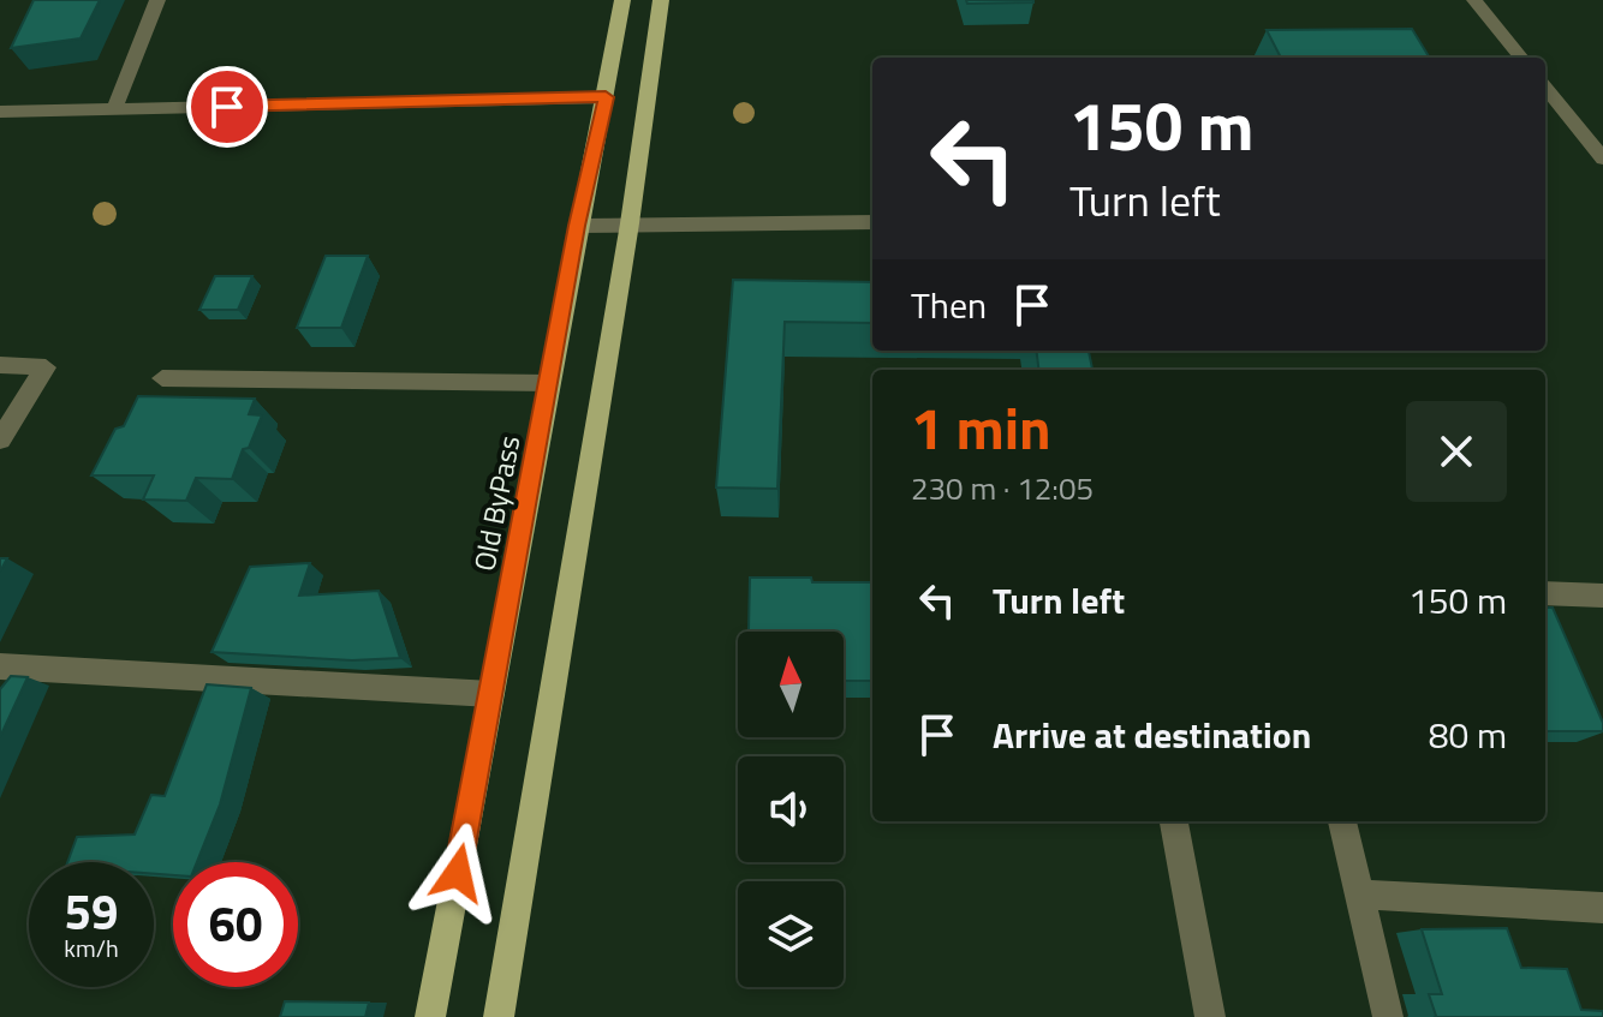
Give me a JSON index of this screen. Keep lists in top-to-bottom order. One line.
{"streets":{"main road":["Old ByPass"]},"north":"top","page":{"turn":["150 m","Turn left"],"then":"Then","heading":["1 min","230 m · 12:05"],"list":[{"name":"Turn left","value":"150 m"},{"name":"Arrive at destination","value":"80 m"}],"speed":"59 km/h","limit":"60"}}
